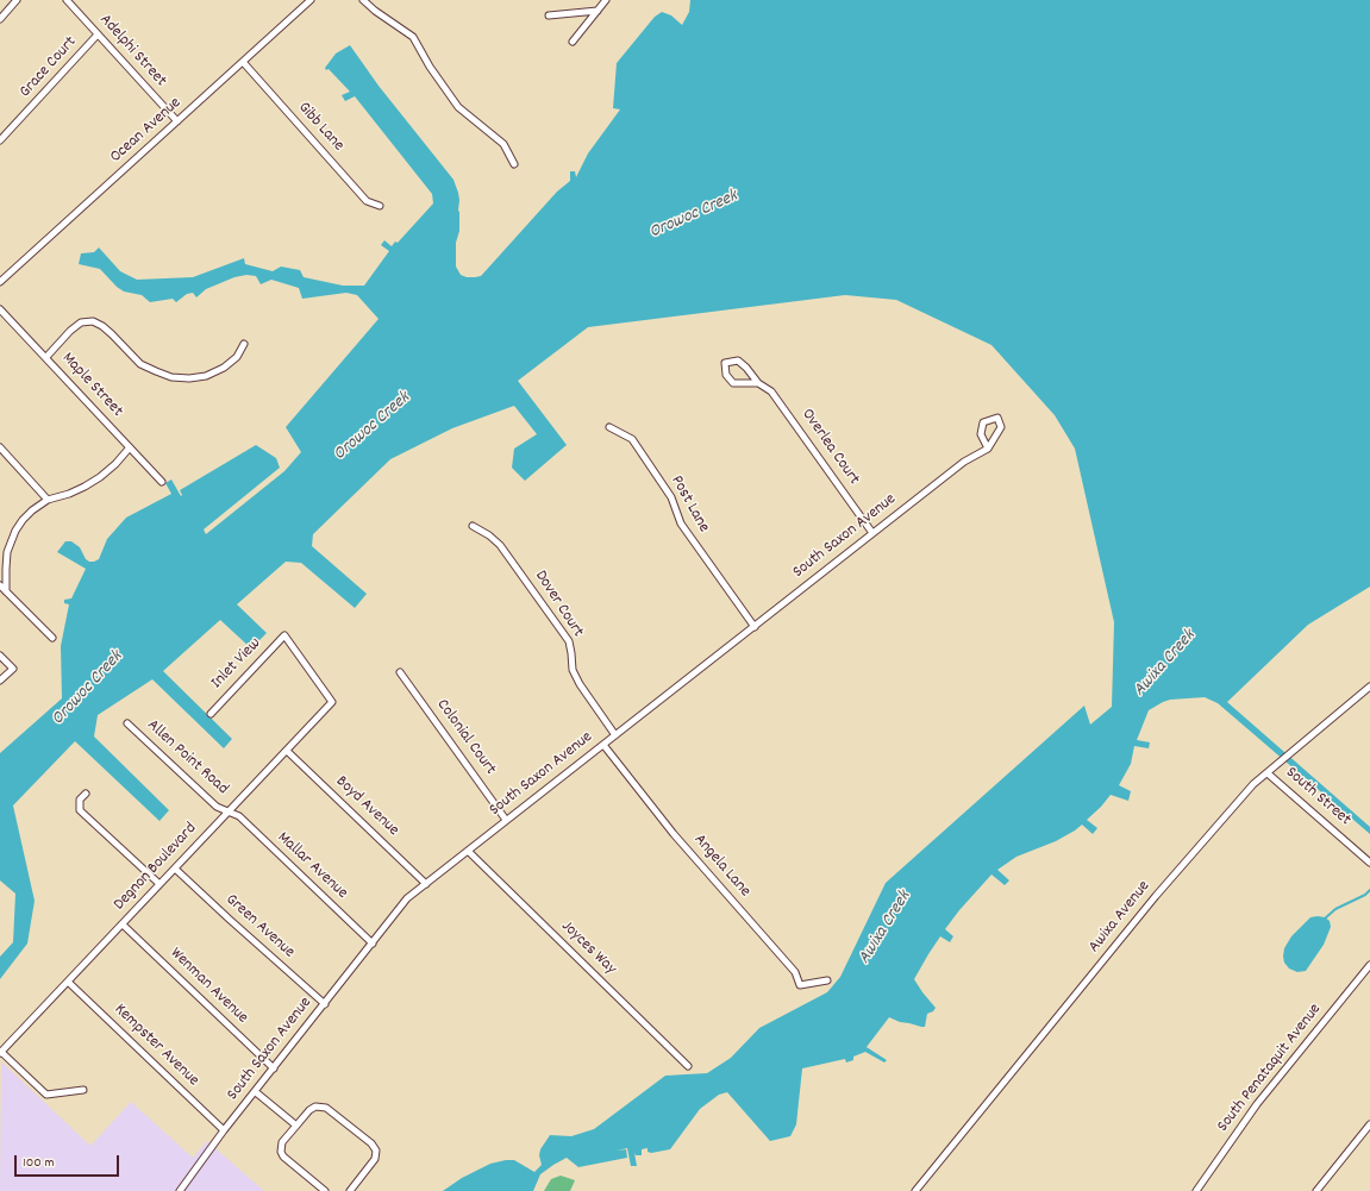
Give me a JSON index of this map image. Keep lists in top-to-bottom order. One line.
{"streets":{"street":["Adelphi Street","Grace Court","Gibb Lane","Ocean Avenue","Maple Street","Overlea Court","Post Lane","South Saxon Avenue","Dover Court","Inlet View","Colonial Court","Allen Point Road","South Street","Boyd Avenue","Mallar Avenue","Angela Lane","Degnon Boulevard","Awixa Avenue","Green Avenue","Joyces Way","Wenman Avenue","Kempster Avenue","South Penataquit Avenue"]},"crossings":[["Adelphi Street","Grace Court"],["Adelphi Street","Ocean Avenue"],["Gibb Lane","Ocean Avenue"],["Overlea Court","South Saxon Avenue"],["Post Lane","South Saxon Avenue"],["South Saxon Avenue","Dover Court"],["South Saxon Avenue","Colonial Court"],["South Saxon Avenue","Boyd Avenue"],["South Saxon Avenue","Mallar Avenue"],["South Saxon Avenue","Angela Lane"],["South Saxon Avenue","Green Avenue"],["South Saxon Avenue","Joyces Way"],["South Saxon Avenue","Wenman Avenue"],["South Saxon Avenue","Kempster Avenue"],["Inlet View","Degnon Boulevard"],["Allen Point Road","Mallar Avenue"],["Allen Point Road","Degnon Boulevard"],["South Street","Awixa Avenue"],["Boyd Avenue","Degnon Boulevard"],["Mallar Avenue","Degnon Boulevard"],["Degnon Boulevard","Green Avenue"],["Degnon Boulevard","Wenman Avenue"],["Degnon Boulevard","Kempster Avenue"]],"water":["Orowoc Creek","Awixa Creek"],"scale_bar":"100 m"}
